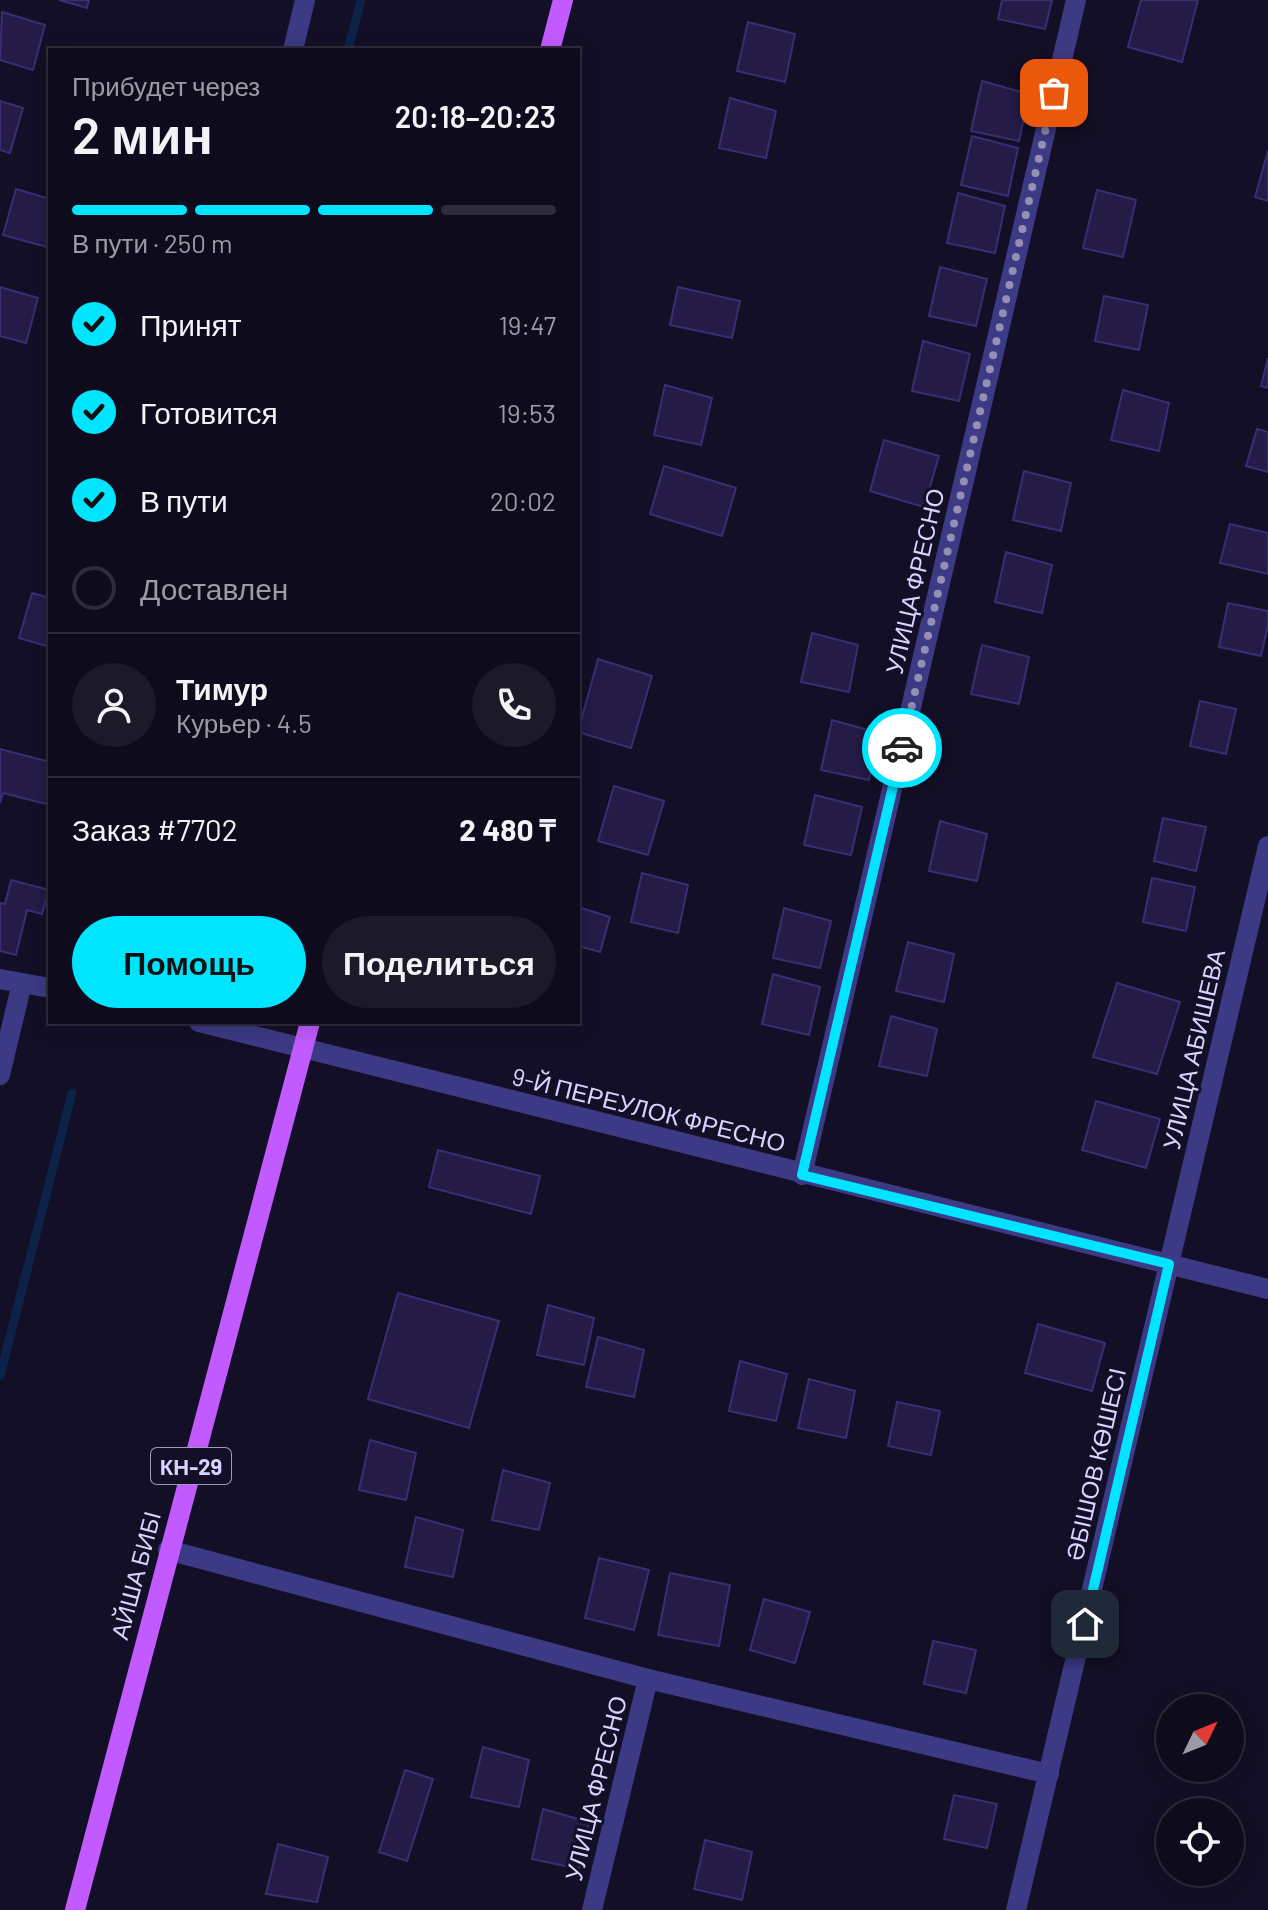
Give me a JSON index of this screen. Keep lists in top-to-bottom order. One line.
{"streets":{"main road":["КН-29","АЙША БИБІ"],"street":["УЛИЦА ФРЕСНО","УЛИЦА АБИШЕВА","9-Й ПЕРЕУЛОК ФРЕСНО","ӘБІШОВ КӨШЕСІ"]},"crossings":[["УЛИЦА ФРЕСНО","9-Й ПЕРЕУЛОК ФРЕСНО"],["УЛИЦА АБИШЕВА","9-Й ПЕРЕУЛОК ФРЕСНО"],["УЛИЦА АБИШЕВА","ӘБІШОВ КӨШЕСІ"],["9-Й ПЕРЕУЛОК ФРЕСНО","ӘБІШОВ КӨШЕСІ"],["9-Й ПЕРЕУЛОК ФРЕСНО","АЙША БИБІ"]],"north":"top right","page":{"heading":["2 мин","Прибудет через","20:18–20:23"],"panel":["Тимур","Курьер · 4.5","Заказ #7702","2 480 ₸"],"bar":"В пути · 250 m","list":[["Принят","19:47"],["Готовится","19:53"],["В пути","20:02"],"Доставлен"],"buttons":["Помощь","Поделиться"]}}
